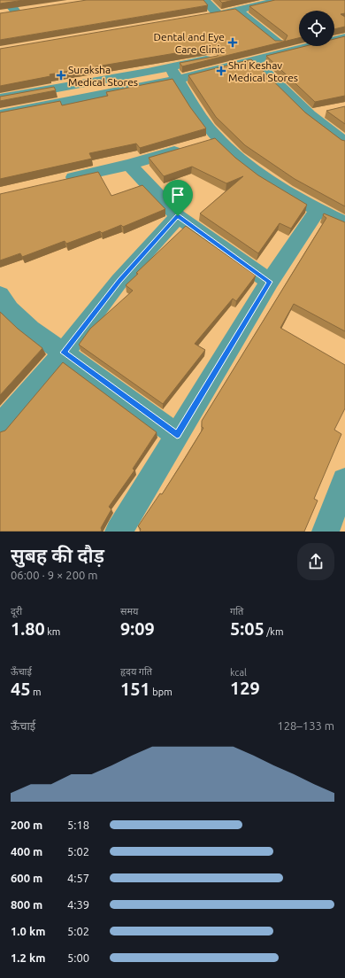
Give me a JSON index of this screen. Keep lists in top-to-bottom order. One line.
{"places":{"health":["Dental and Eye Care Clinic","Shri Keshav Medical Stores","Suraksha Medical Stores"]},"page":{"heading":["सुबह की दौड़","06:00 · 9 × 200 m"],"stats":[["दूरी","1.80 km"],["समय","9:09"],["गति","5:05 /km"],["ऊँचाई","45 m"],["हृदय गति","151 bpm"],["kcal","129"]],"chart":["ऊँचाई","128–133 m"],"list":[{"name":"200 m","note":"5:18"},{"name":"400 m","note":"5:02"},{"name":"600 m","note":"4:57"},{"name":"800 m","note":"4:39"},{"name":"1.0 km","note":"5:02"},{"name":"1.2 km","note":"5:00"}]}}
